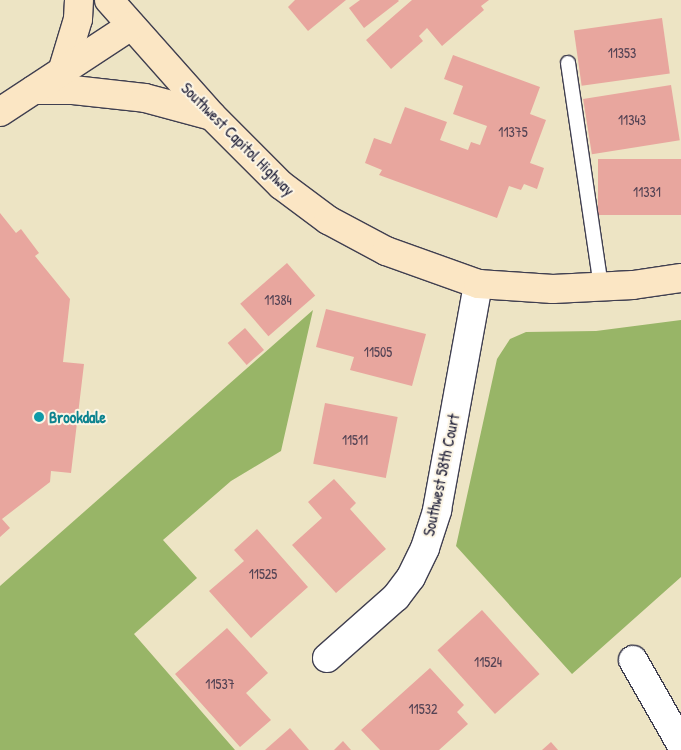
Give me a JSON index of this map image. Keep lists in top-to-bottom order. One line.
{"streets":{"street":["Southwest Capitol Highway","Southwest 58th Court"]},"crossings":[["Southwest Capitol Highway","Southwest 58th Court"]],"places":["Brookdale"],"house_numbers":["11353","11343","11375","11331","11384","11505","11511","11525","11524","11537","11532"]}
